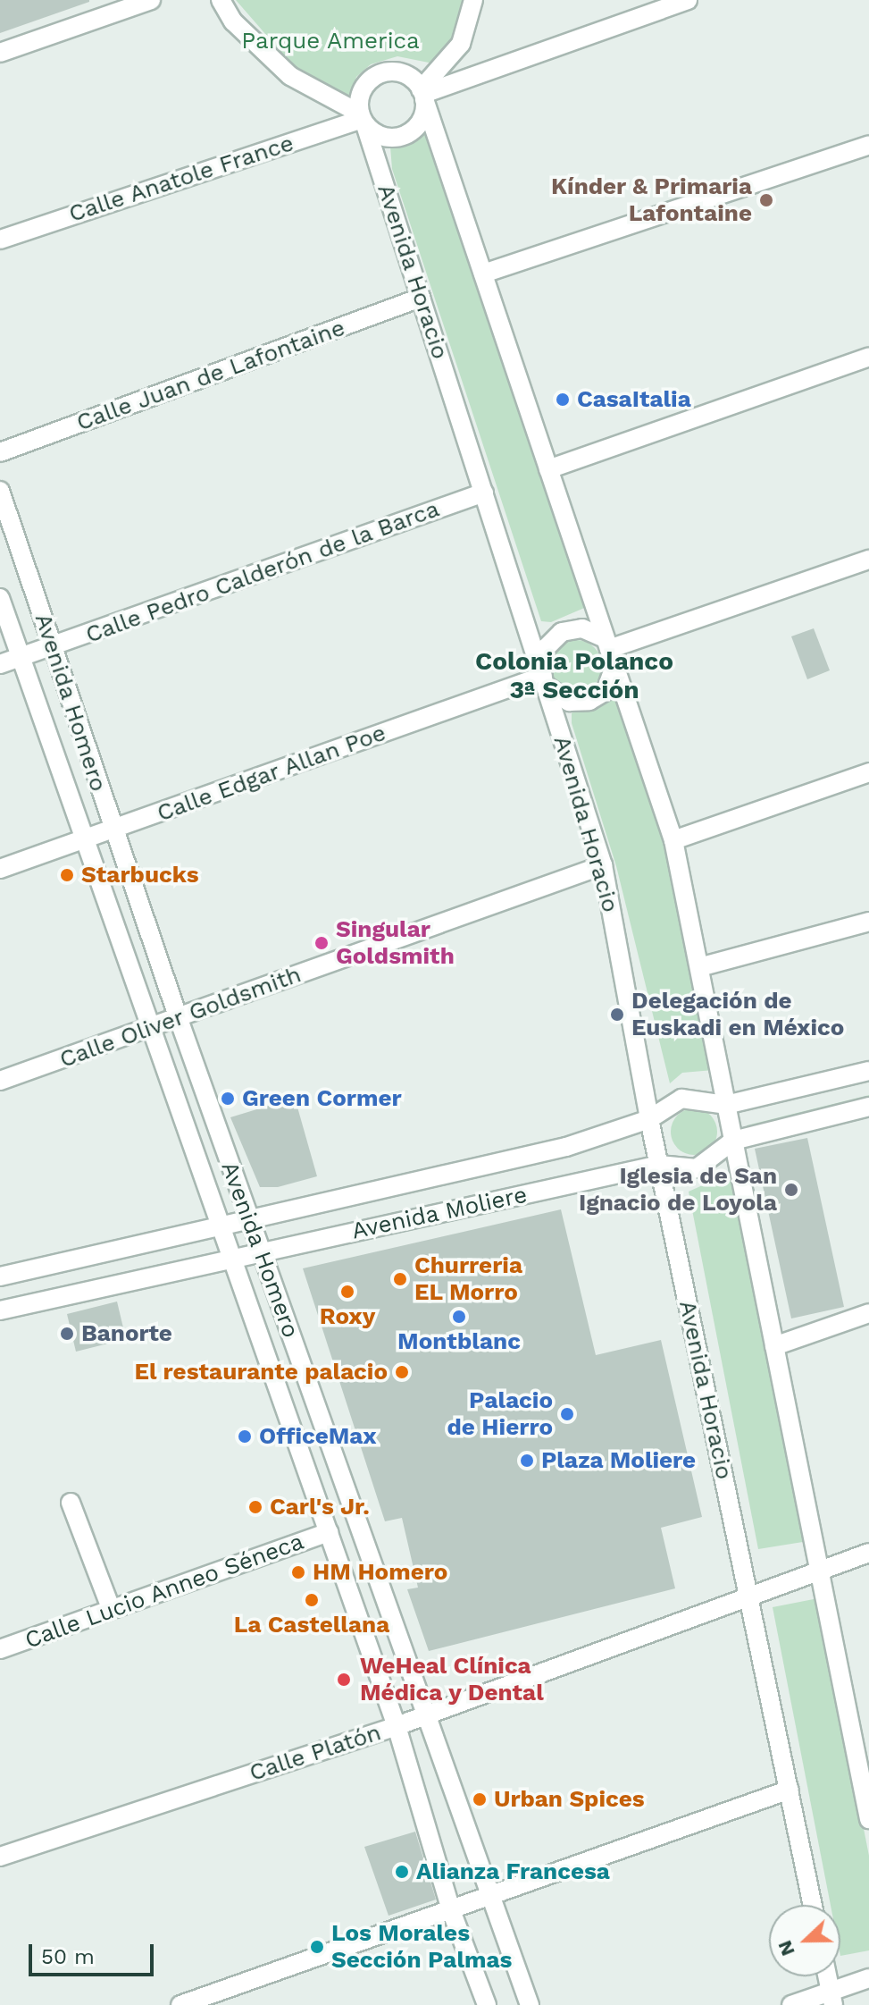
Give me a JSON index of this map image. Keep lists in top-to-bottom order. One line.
{"streets":{"street":["Calle Anatole France","Avenida Horacio","Calle Juan de Lafontaine","Calle Pedro Calderón de la Barca","Avenida Homero","Calle Edgar Allan Poe","Calle Oliver Goldsmith","Avenida Moliere","Calle Lucio Anneo Séneca","Calle Platón"]},"crossings":[["Calle Anatole France","Avenida Horacio"],["Avenida Horacio","Calle Juan de Lafontaine"],["Avenida Horacio","Calle Pedro Calderón de la Barca"],["Avenida Horacio","Calle Edgar Allan Poe"],["Avenida Horacio","Calle Oliver Goldsmith"],["Avenida Horacio","Avenida Moliere"],["Avenida Horacio","Calle Platón"],["Calle Pedro Calderón de la Barca","Avenida Homero"],["Avenida Homero","Calle Edgar Allan Poe"],["Avenida Homero","Calle Oliver Goldsmith"],["Avenida Homero","Avenida Moliere"],["Avenida Homero","Calle Lucio Anneo Séneca"],["Avenida Homero","Calle Platón"]],"districts":["Colonia Polanco 3ª Sección"],"parks":["Parque America"],"places":["Kínder & Primaria Lafontaine","CasaItalia","Starbucks","Singular Goldsmith","Delegación de Euskadi en México","Green Cormer","Iglesia de San Ignacio de Loyola","Churreria EL Morro","Roxy","Montblanc","Banorte","El restaurante palacio","Palacio de Hierro","OfficeMax","Plaza Moliere","Carl's Jr.","HM Homero","La Castellana","WeHeal Clínica Médica y Dental","Urban Spices","Alianza Francesa","Los Morales Sección Palmas"],"scale_bar":"50 m","north":"left"}
